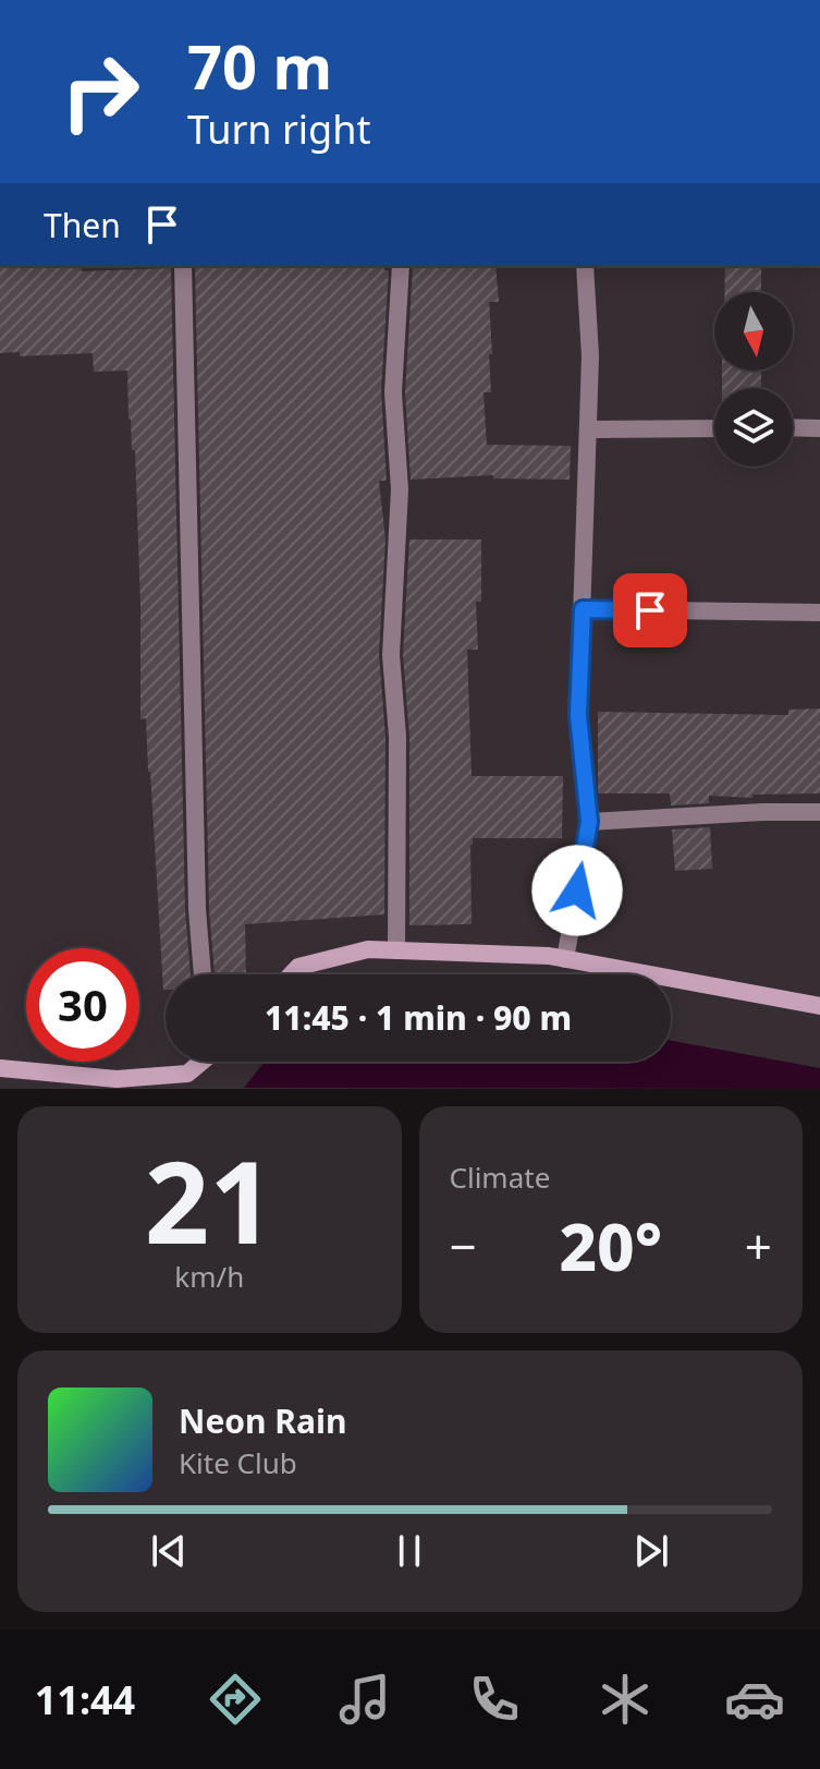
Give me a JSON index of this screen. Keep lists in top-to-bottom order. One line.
{"north":"bottom","page":{"turn":["70 m","Turn right"],"then":"Then","limit":"30","trip":"11:45 · 1 min · 90 m","tile":[["21","km/h"],"Climate"],"heat":["−","20°","+"],"song":["Neon Rain","Kite Club"],"tabs":"11:44"}}
